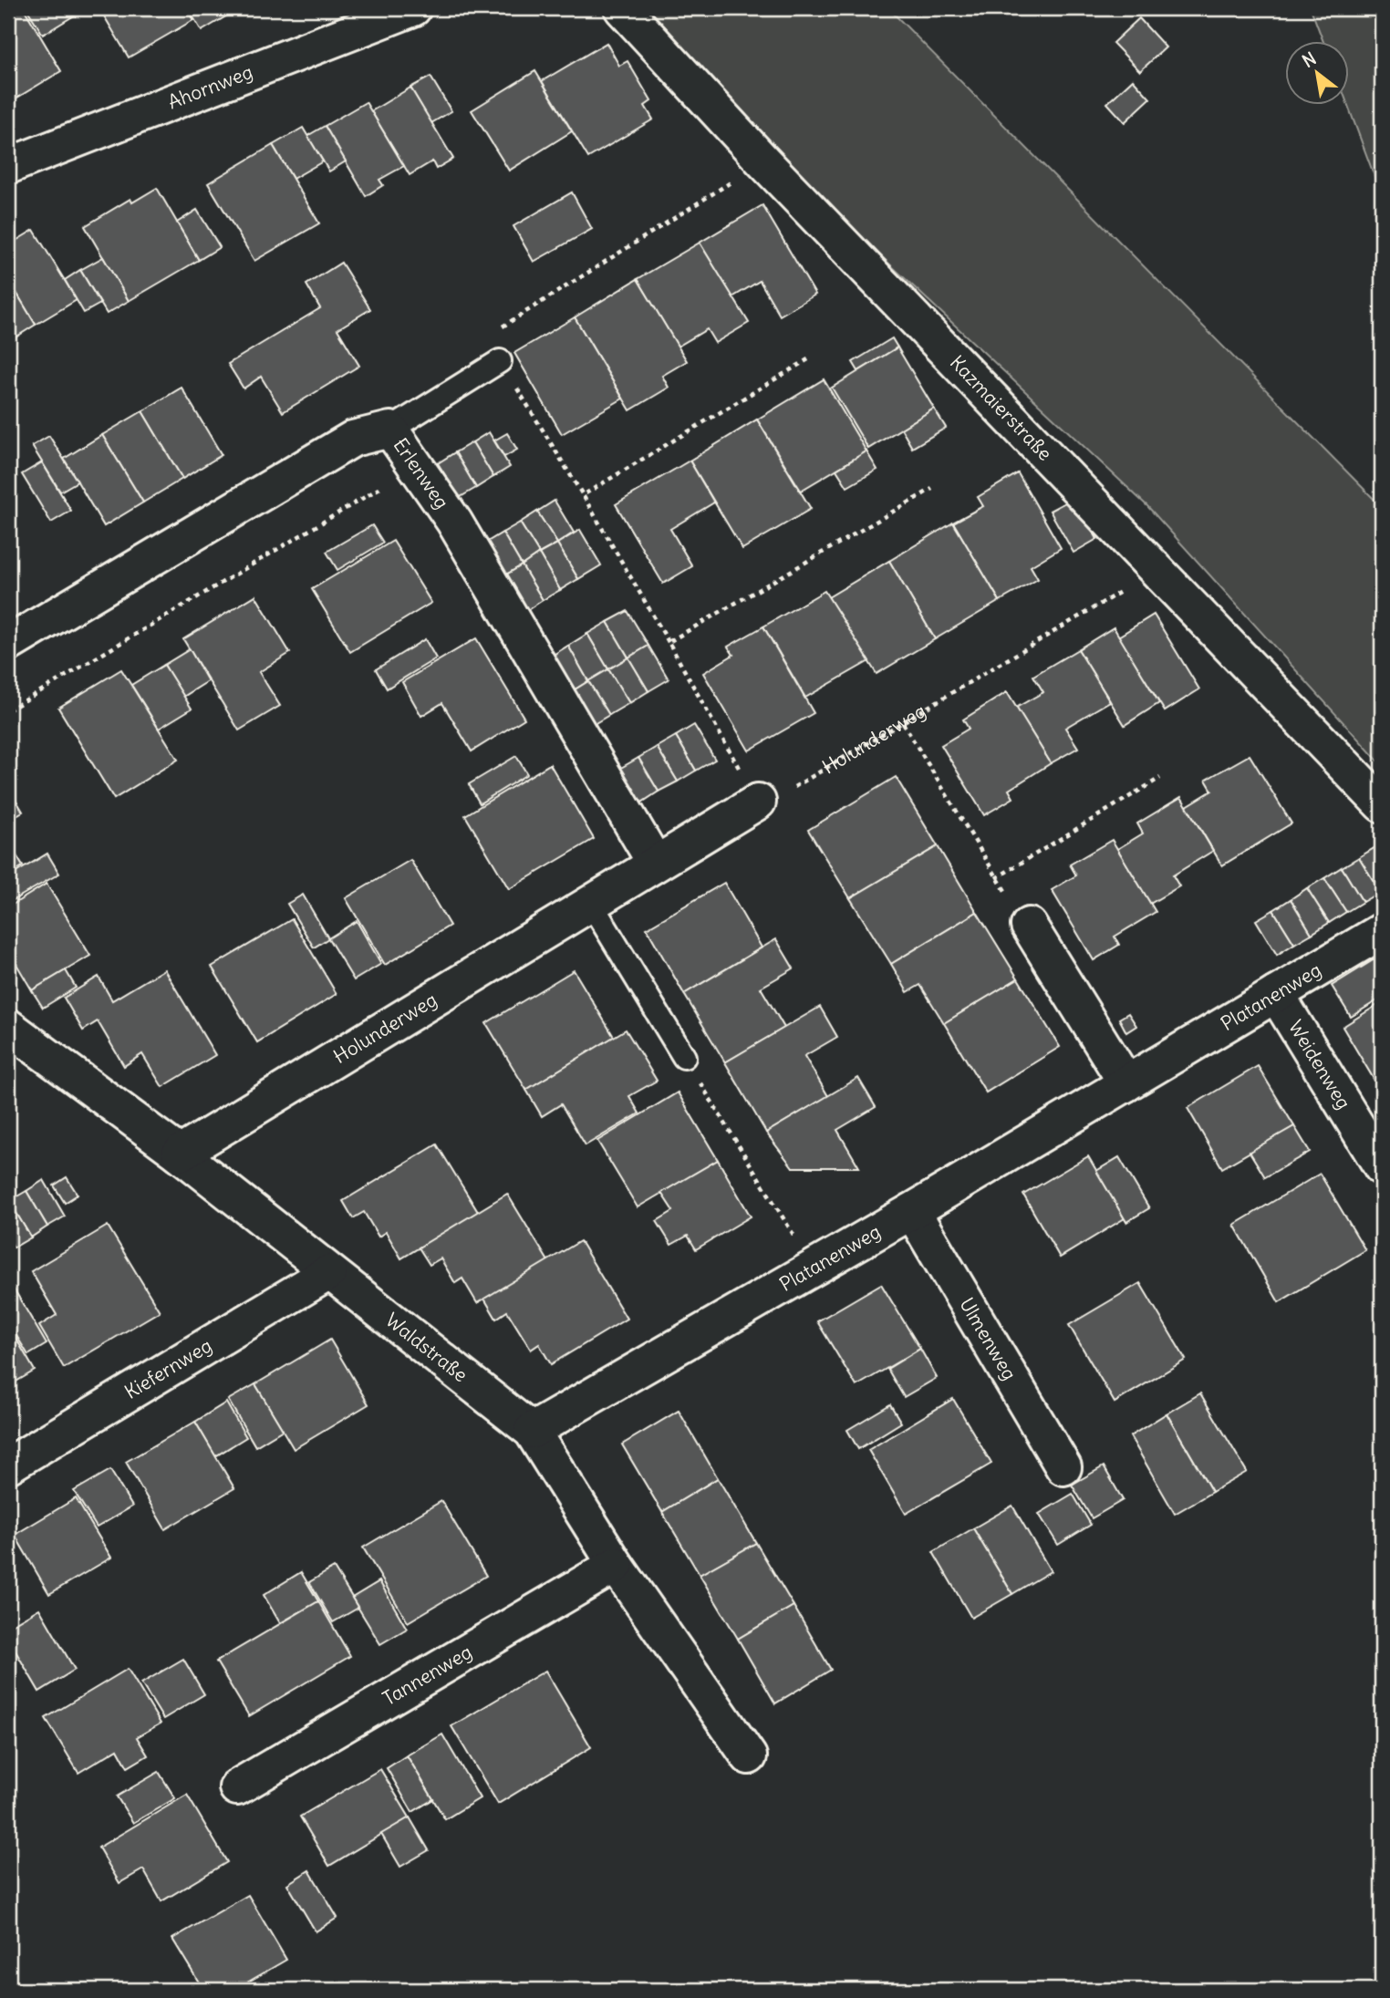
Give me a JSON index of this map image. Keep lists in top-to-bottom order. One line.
{"streets":{"street":["Ahornweg","Kazmaierstraße","Erlenweg","Holunderweg","Platanenweg","Weidenweg","Ulmenweg","Waldstraße","Kiefernweg","Tannenweg"]},"crossings":[["Kazmaierstraße","Holunderweg"],["Erlenweg","Holunderweg"],["Holunderweg","Waldstraße"],["Platanenweg","Weidenweg"],["Platanenweg","Ulmenweg"],["Platanenweg","Waldstraße"],["Waldstraße","Kiefernweg"],["Waldstraße","Tannenweg"]],"north":"top left"}
